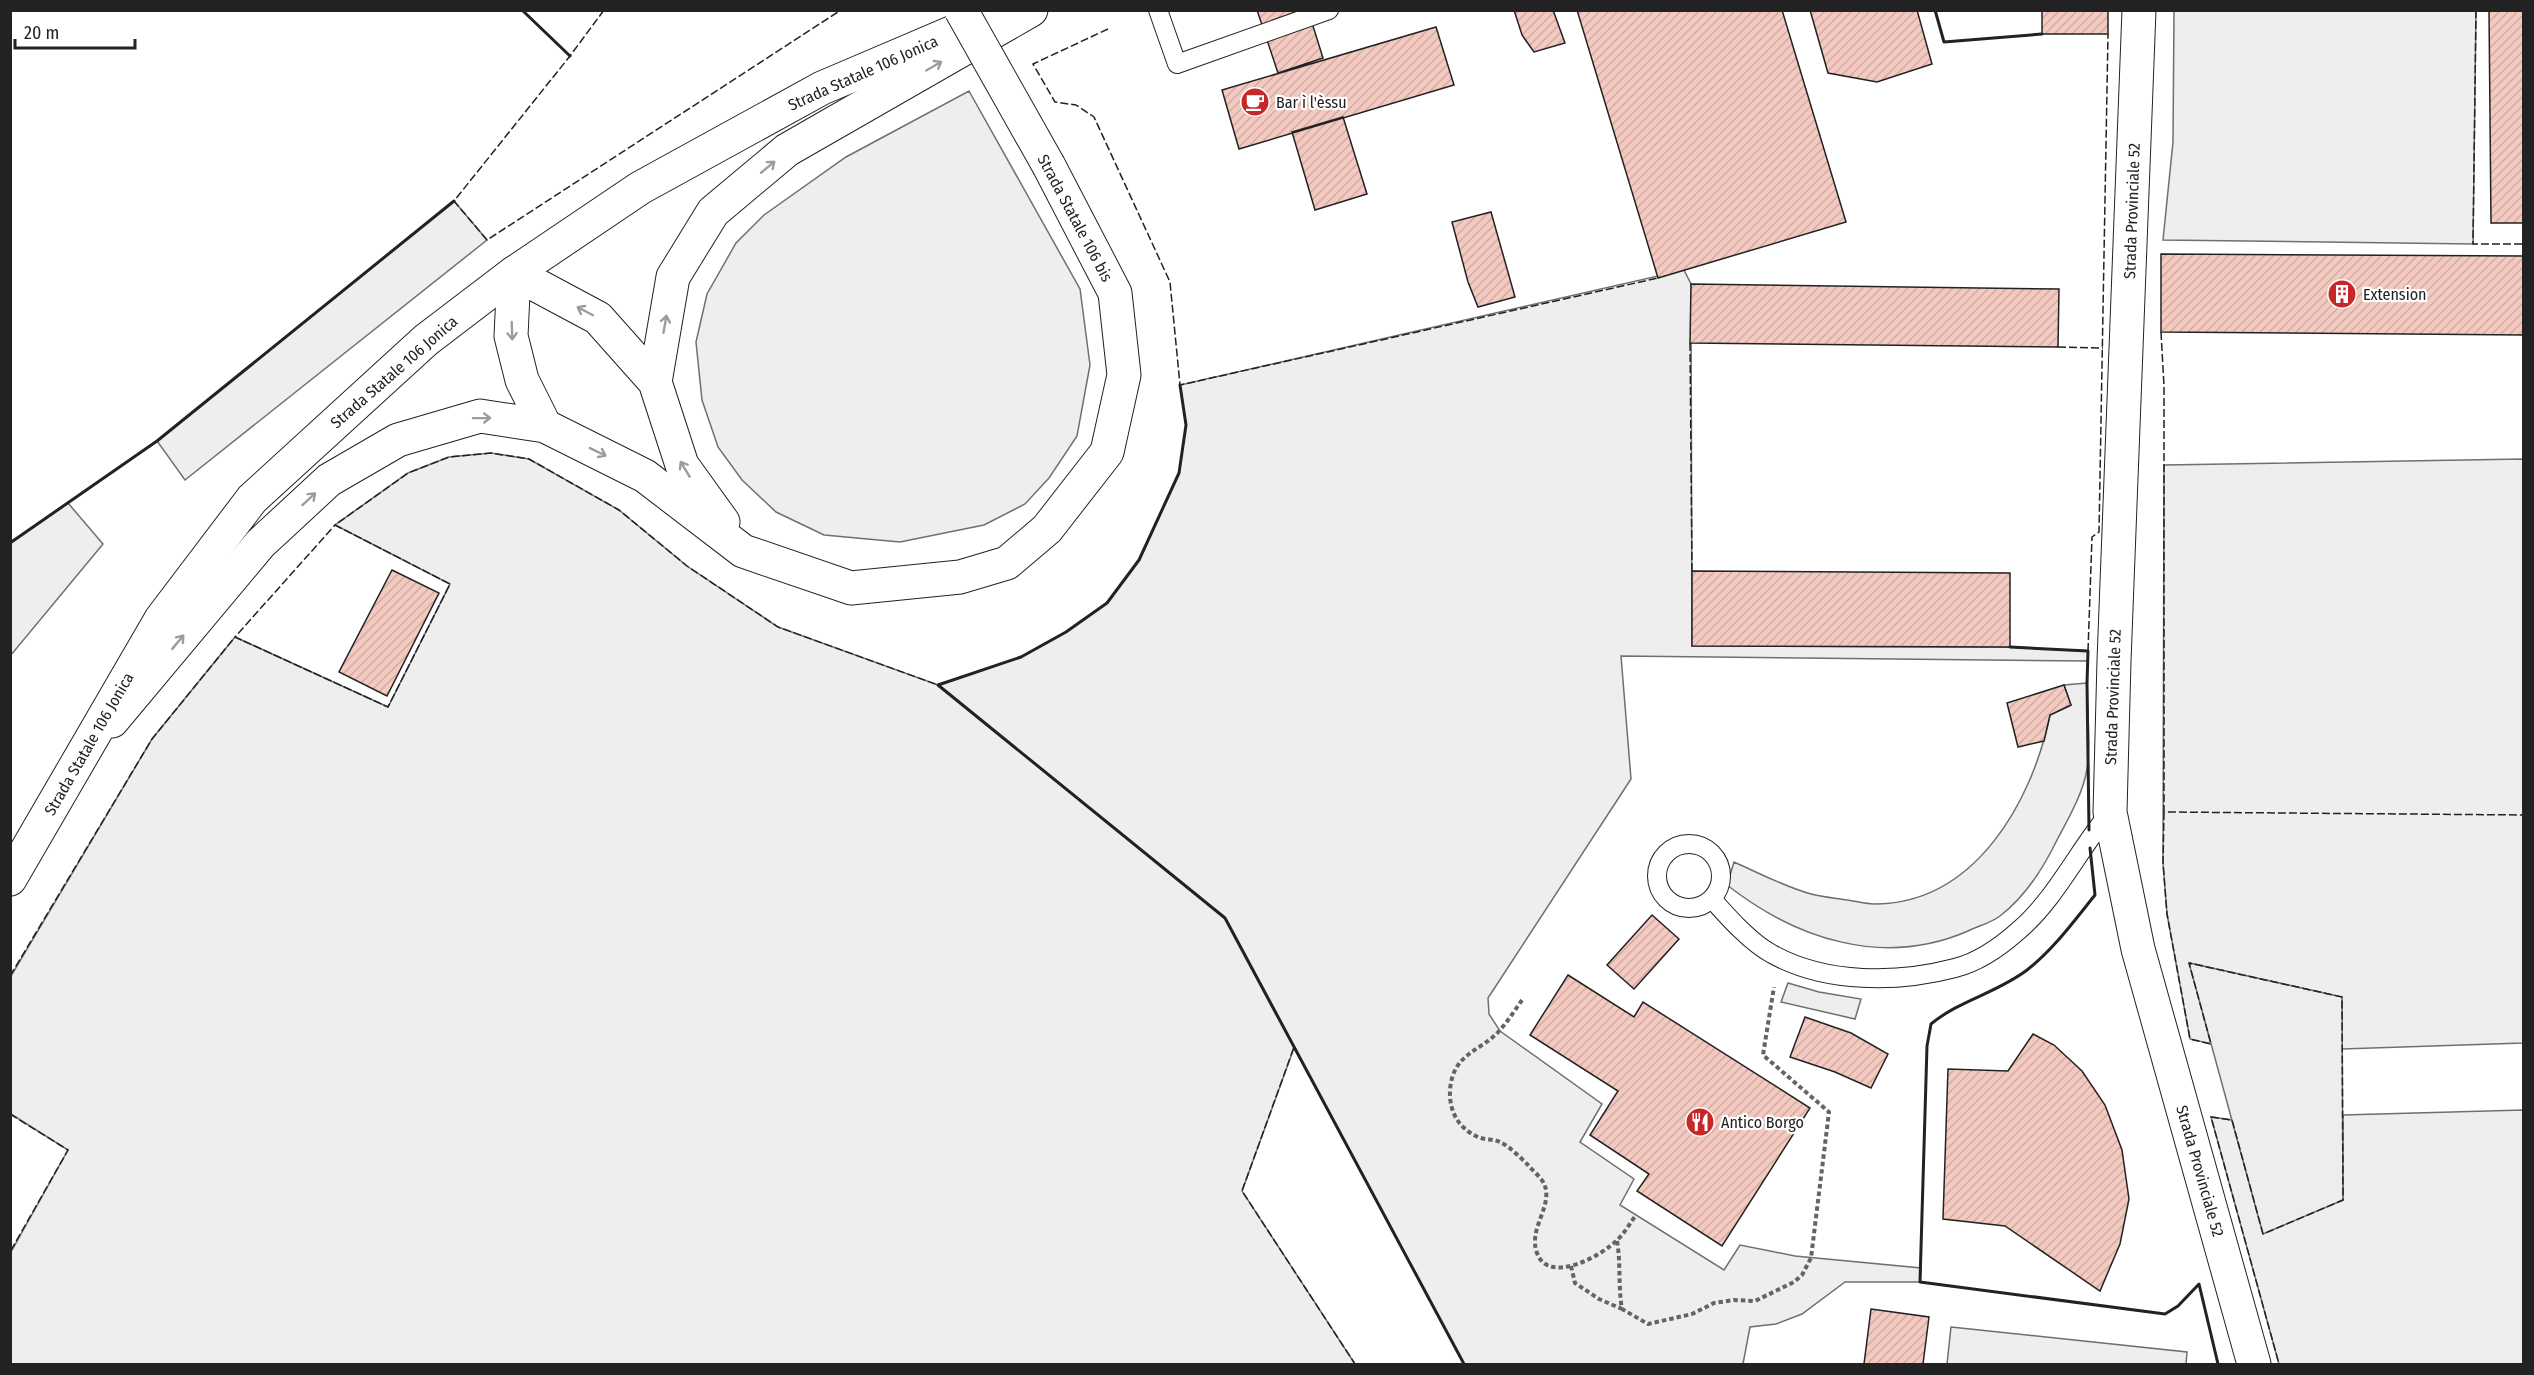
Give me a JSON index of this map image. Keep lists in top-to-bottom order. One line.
{"streets":{"main road":["Strada Statale 106 Jonica","Strada Provinciale 52","Strada Statale 106 bis"]},"crossings":[["Strada Statale 106 Jonica","Strada Statale 106 bis"]],"one_way":["Strada Statale 106 bis"],"places":{"cafe":["Bar ì l'èssu"],"building":["Extension"],"restaurant":["Antico Borgo"]},"scale_bar":"20 m"}
